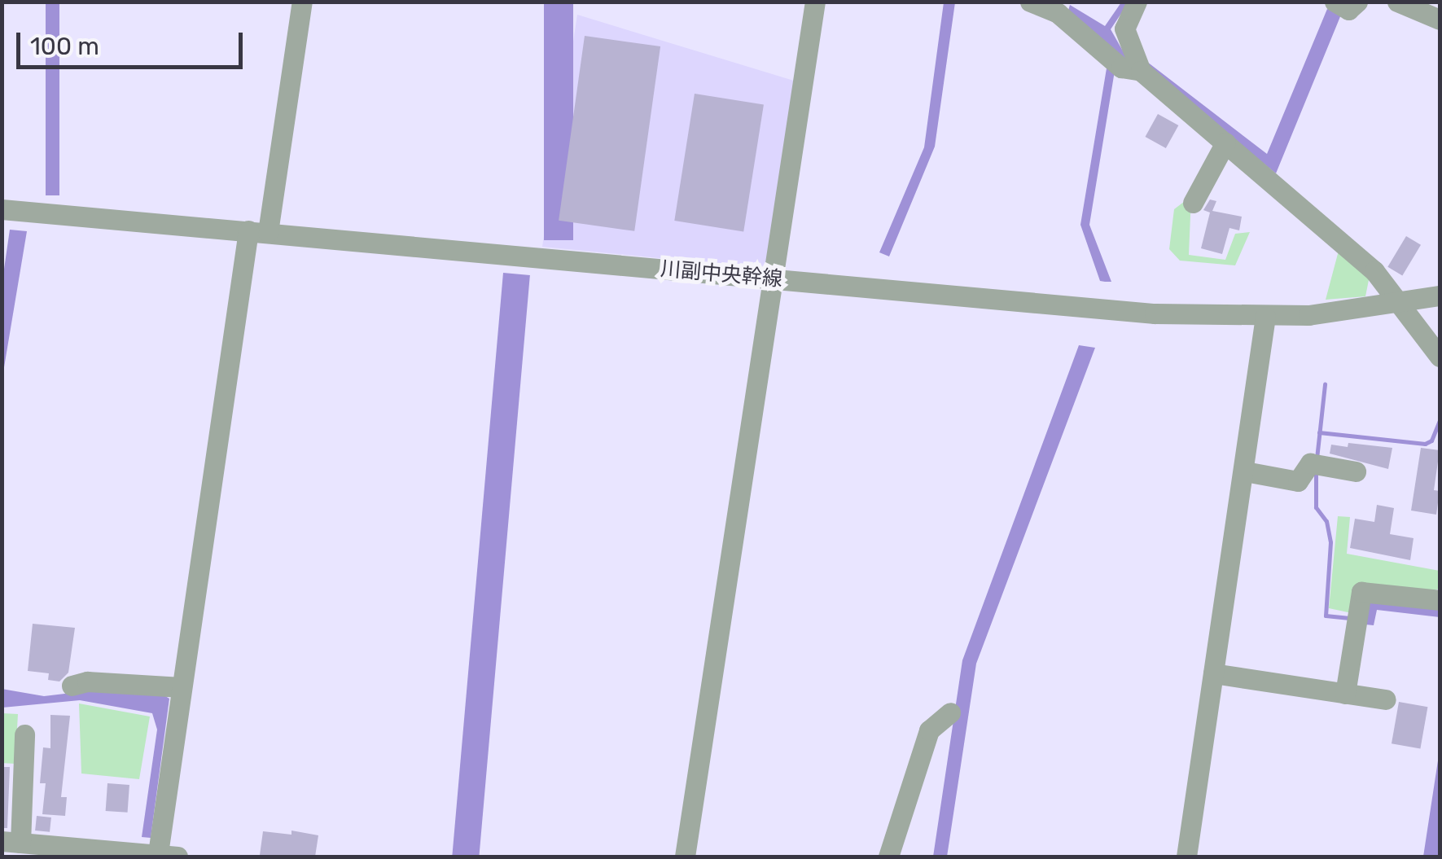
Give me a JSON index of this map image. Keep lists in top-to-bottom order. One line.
{"streets":{"street":["川副中央幹線"]},"scale_bar":"100 m"}
